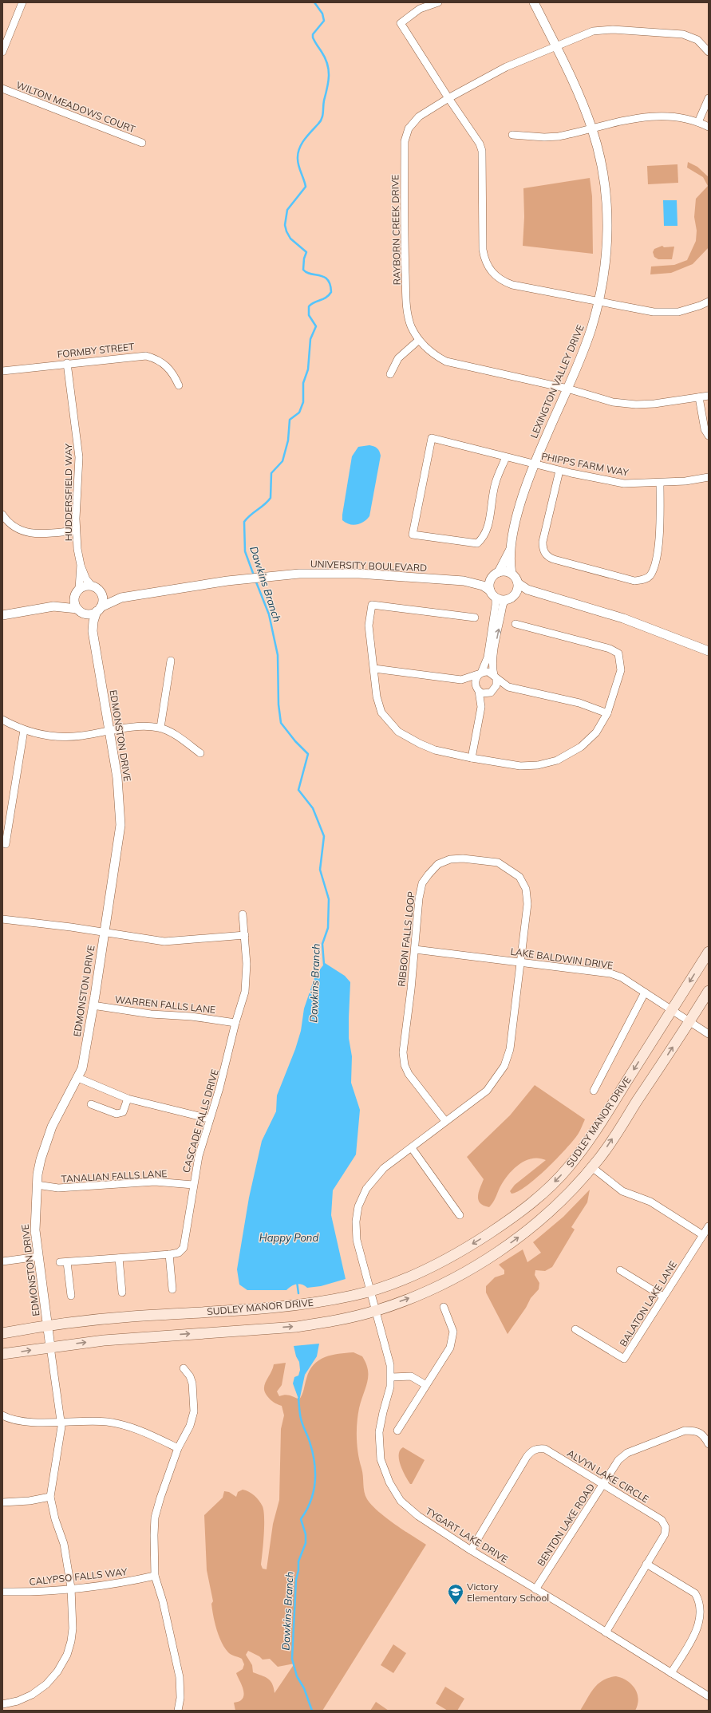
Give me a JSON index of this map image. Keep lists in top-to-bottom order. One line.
{"streets":{"main road":["SUDLEY MANOR DRIVE"],"street":["WILTON MEADOWS COURT","RAYBORN CREEK DRIVE","FORMBY STREET","LEXINGTON VALLEY DRIVE","PHIPPS FARM WAY","HUDDERSFIELD WAY","UNIVERSITY BOULEVARD","EDMONSTON DRIVE","RIBBON FALLS LOOP","LAKE BALDWIN DRIVE","WARREN FALLS LANE","CASCADE FALLS DRIVE","TANALIAN FALLS LANE","BALATON LAKE LANE","ALVYN LAKE CIRCLE","BENTON LAKE ROAD","TYGART LAKE DRIVE","CALYPSO FALLS WAY"]},"crossings":[["RAYBORN CREEK DRIVE","LEXINGTON VALLEY DRIVE"],["FORMBY STREET","HUDDERSFIELD WAY"],["LEXINGTON VALLEY DRIVE","PHIPPS FARM WAY"],["LEXINGTON VALLEY DRIVE","UNIVERSITY BOULEVARD"],["HUDDERSFIELD WAY","UNIVERSITY BOULEVARD"],["HUDDERSFIELD WAY","EDMONSTON DRIVE"],["UNIVERSITY BOULEVARD","EDMONSTON DRIVE"],["EDMONSTON DRIVE","WARREN FALLS LANE"],["EDMONSTON DRIVE","SUDLEY MANOR DRIVE"],["EDMONSTON DRIVE","TANALIAN FALLS LANE"],["RIBBON FALLS LOOP","LAKE BALDWIN DRIVE"],["RIBBON FALLS LOOP","SUDLEY MANOR DRIVE"],["RIBBON FALLS LOOP","TYGART LAKE DRIVE"],["LAKE BALDWIN DRIVE","SUDLEY MANOR DRIVE"],["WARREN FALLS LANE","CASCADE FALLS DRIVE"],["CASCADE FALLS DRIVE","TANALIAN FALLS LANE"],["SUDLEY MANOR DRIVE","TYGART LAKE DRIVE"],["ALVYN LAKE CIRCLE","BENTON LAKE ROAD"],["ALVYN LAKE CIRCLE","TYGART LAKE DRIVE"],["BENTON LAKE ROAD","TYGART LAKE DRIVE"]],"water":["Dawkins Branch","Happy Pond"],"places":{"school or university":["Victory Elementary School"]}}
